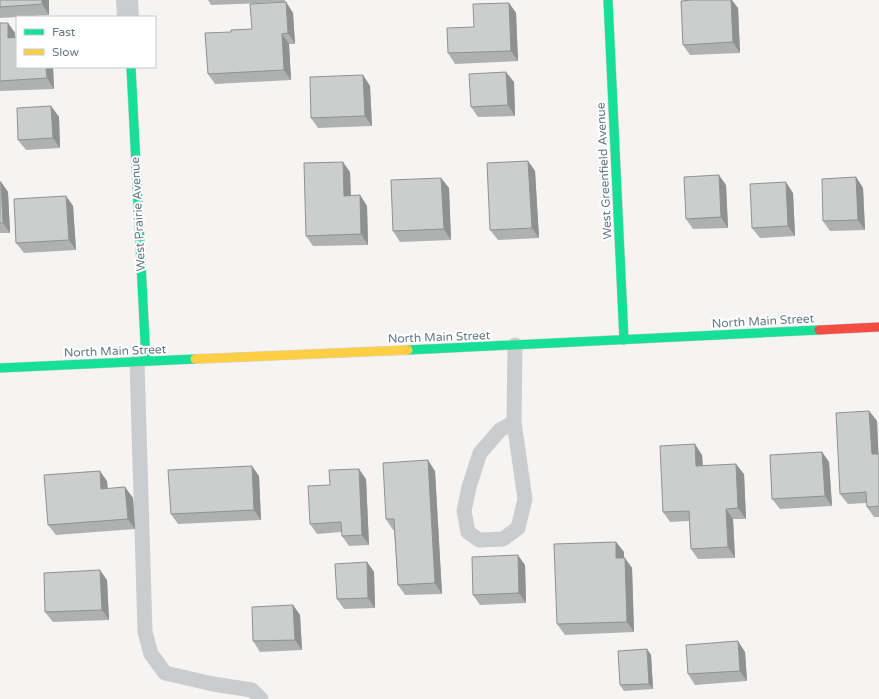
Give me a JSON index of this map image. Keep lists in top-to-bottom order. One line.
{"streets":{"street":["West Greenfield Avenue","West Prairie Avenue","North Main Street"]},"crossings":[["West Greenfield Avenue","North Main Street"],["West Prairie Avenue","North Main Street"]],"legend":["Fast","Slow"]}
